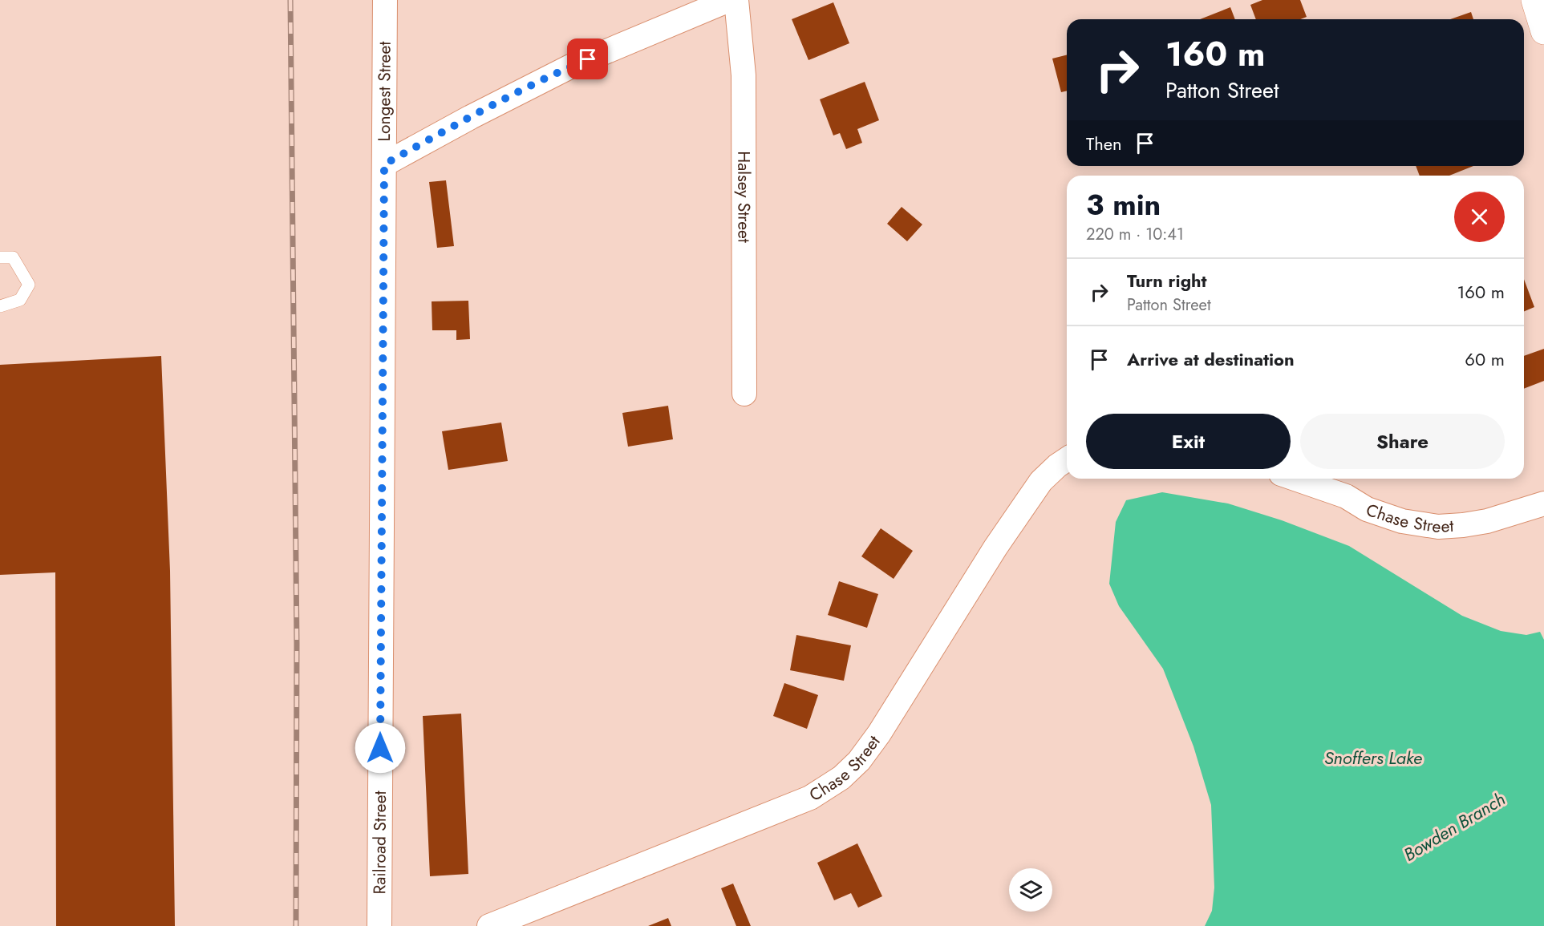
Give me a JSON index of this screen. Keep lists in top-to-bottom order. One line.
{"streets":{"street":["Longest Street","Halsey Street","Chase Street","Railroad Street"]},"crossings":[["Longest Street","Railroad Street"]],"water":["Snoffers Lake","Bowden Branch"],"page":{"turn":["160 m","Patton Street"],"then":"Then","heading":["3 min","220 m · 10:41"],"list":[{"name":"Turn right","note":"Patton Street","value":"160 m"},{"name":"Arrive at destination","value":"60 m"}],"buttons":["Exit","Share"]}}
